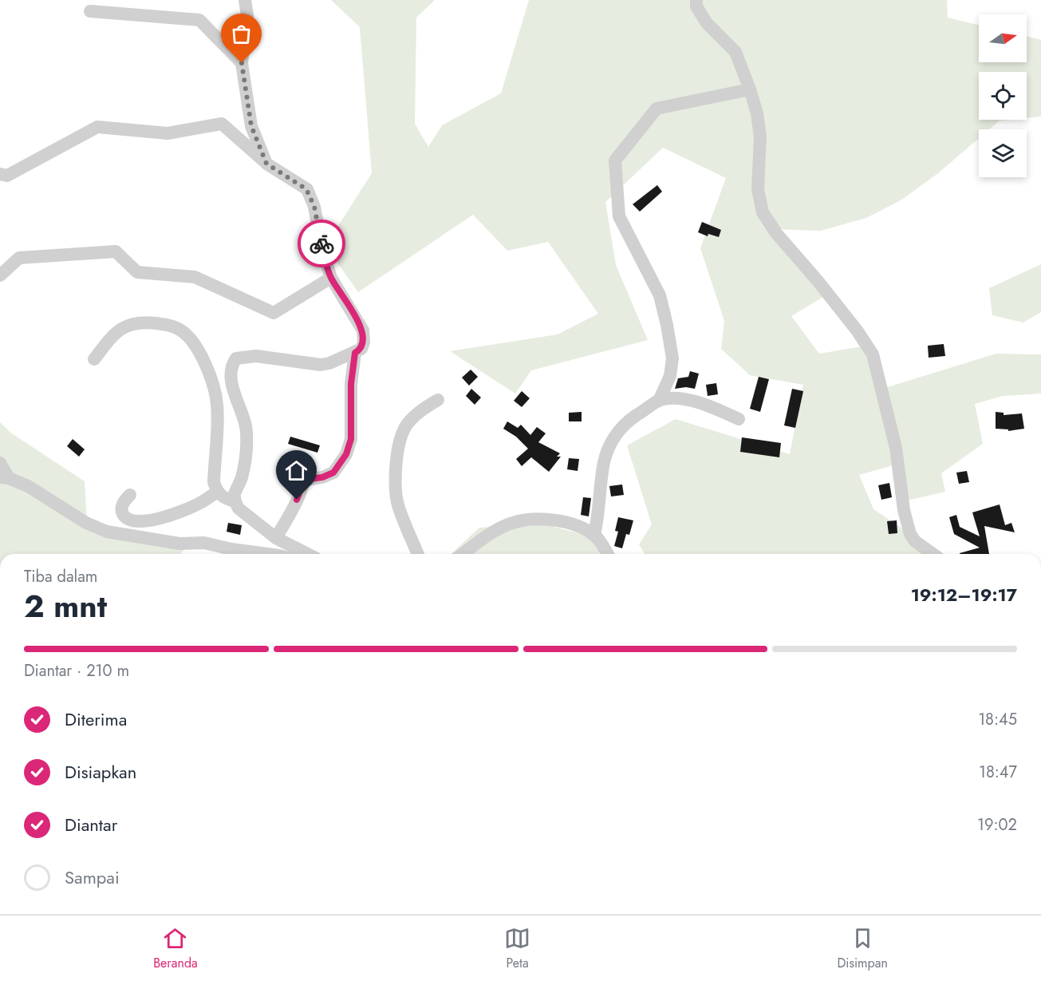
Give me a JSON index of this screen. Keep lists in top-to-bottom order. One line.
{"north":"right","page":{"heading":["2 mnt","Tiba dalam","19:12–19:17"],"bar":"Diantar · 210 m","list":[["Diterima","18:45"],["Disiapkan","18:47"],["Diantar","19:02"],"Sampai"],"tabs":["Beranda","Peta","Disimpan"]}}
